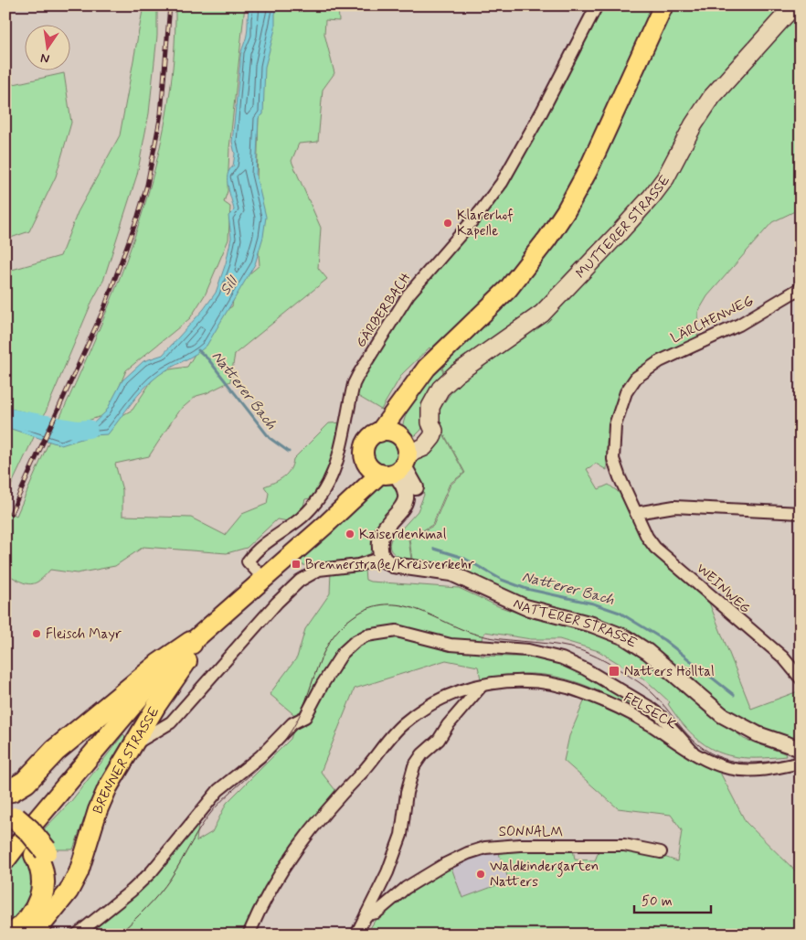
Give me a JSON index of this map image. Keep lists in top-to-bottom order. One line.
{"streets":{"main road":["MUTTERER STRASSE","BRENNER STRASSE"],"street":["GÄRBERBACH","LÄRCHENWEG","WEINWEG","NATTERER STRASSE","FELSECK","SONNALM"]},"crossings":[["MUTTERER STRASSE","BRENNER STRASSE"],["GÄRBERBACH","BRENNER STRASSE"],["LÄRCHENWEG","WEINWEG"]],"water":["Sill","Natterer Bach"],"places":{"other":["Klarerhof Kapelle","Kaiserdenkmal","Fleisch Mayr","Waldkindergarten Natters"],"transit":["Brennerstraße/Kreisverkehr","Natters Hölltal"]},"scale_bar":"50 m","north":"bottom"}
